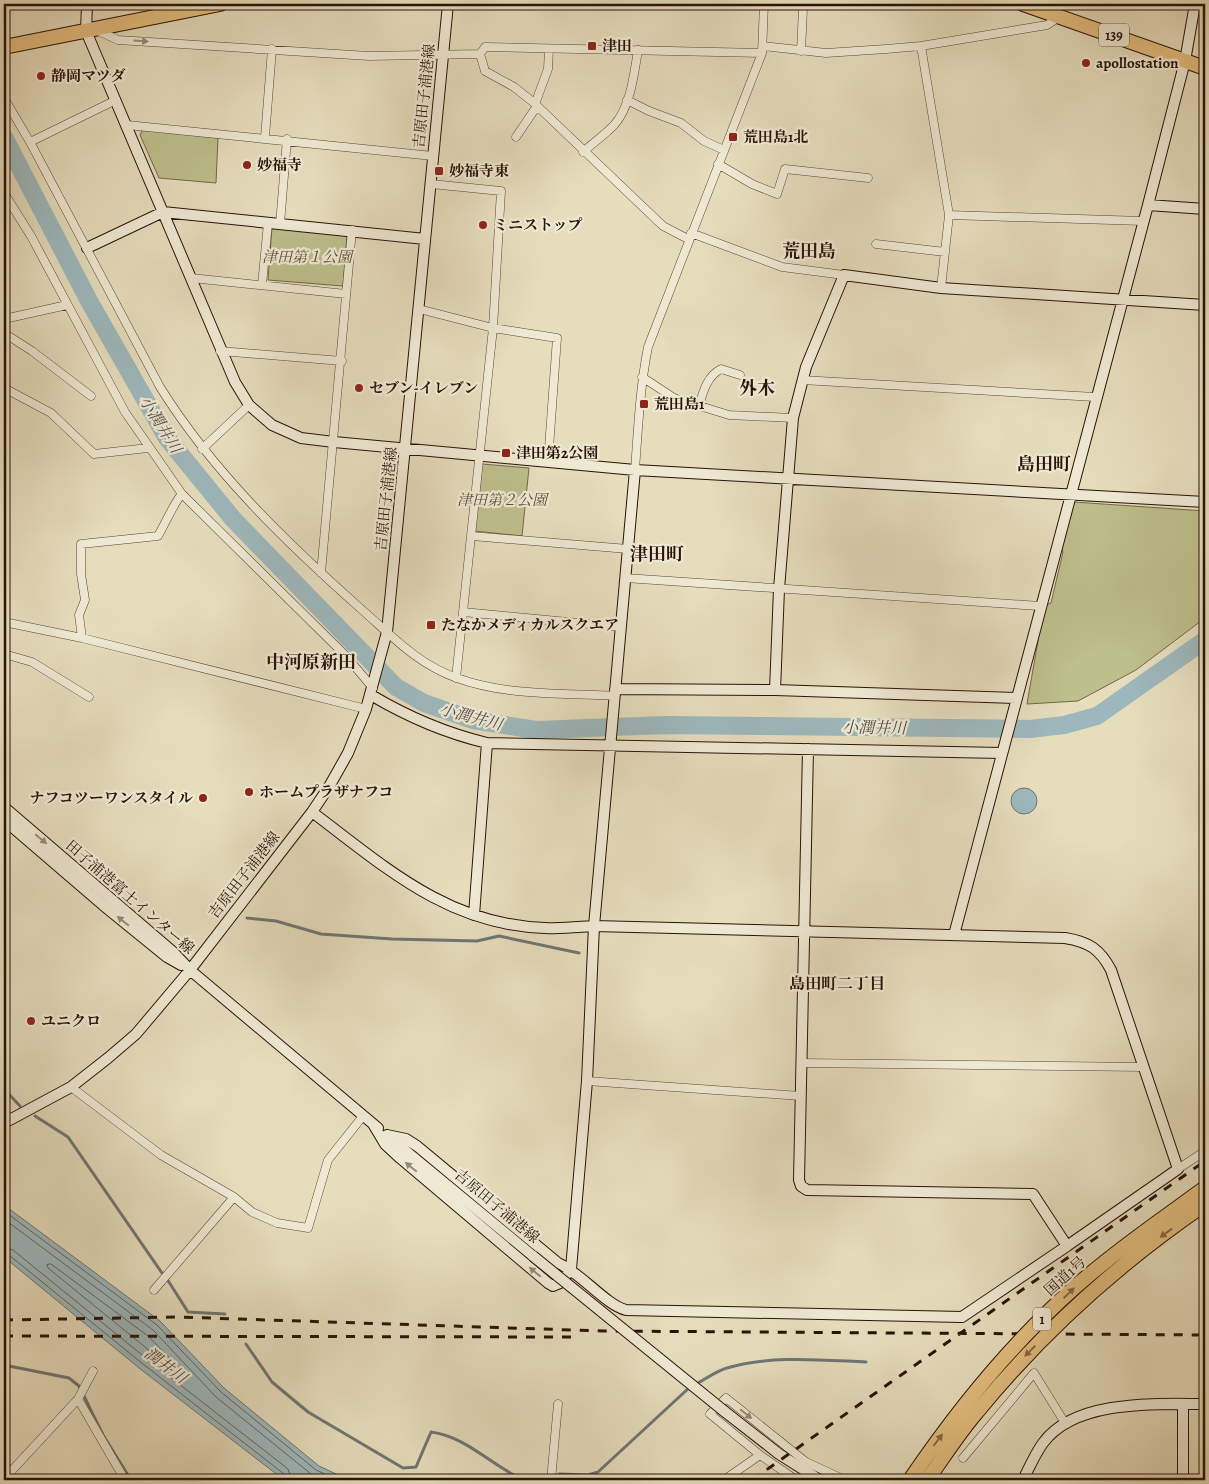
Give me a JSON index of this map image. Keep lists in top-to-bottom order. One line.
{"streets":{"highway":["139","国道1号","1"],"street":["吉原田子浦港線","田子浦港富士インター線"]},"crossings":[["吉原田子浦港線","田子浦港富士インター線"]],"districts":["荒田島","外木","島田町","津田町","中河原新田","島田町二丁目"],"water":["小潤井川","潤井川"],"parks":["津田第１公園","津田第２公園"],"places":{"transit":["津田","荒田島1北","妙福寺東","荒田島1","津田第2公園","たなかメディカルスクエア"],"other":["apollostation","静岡マツダ","妙福寺","ミニストップ","セブン-イレブン","ホームプラザナフコ","ナフコツーワンスタイル","ユニクロ"]}}
